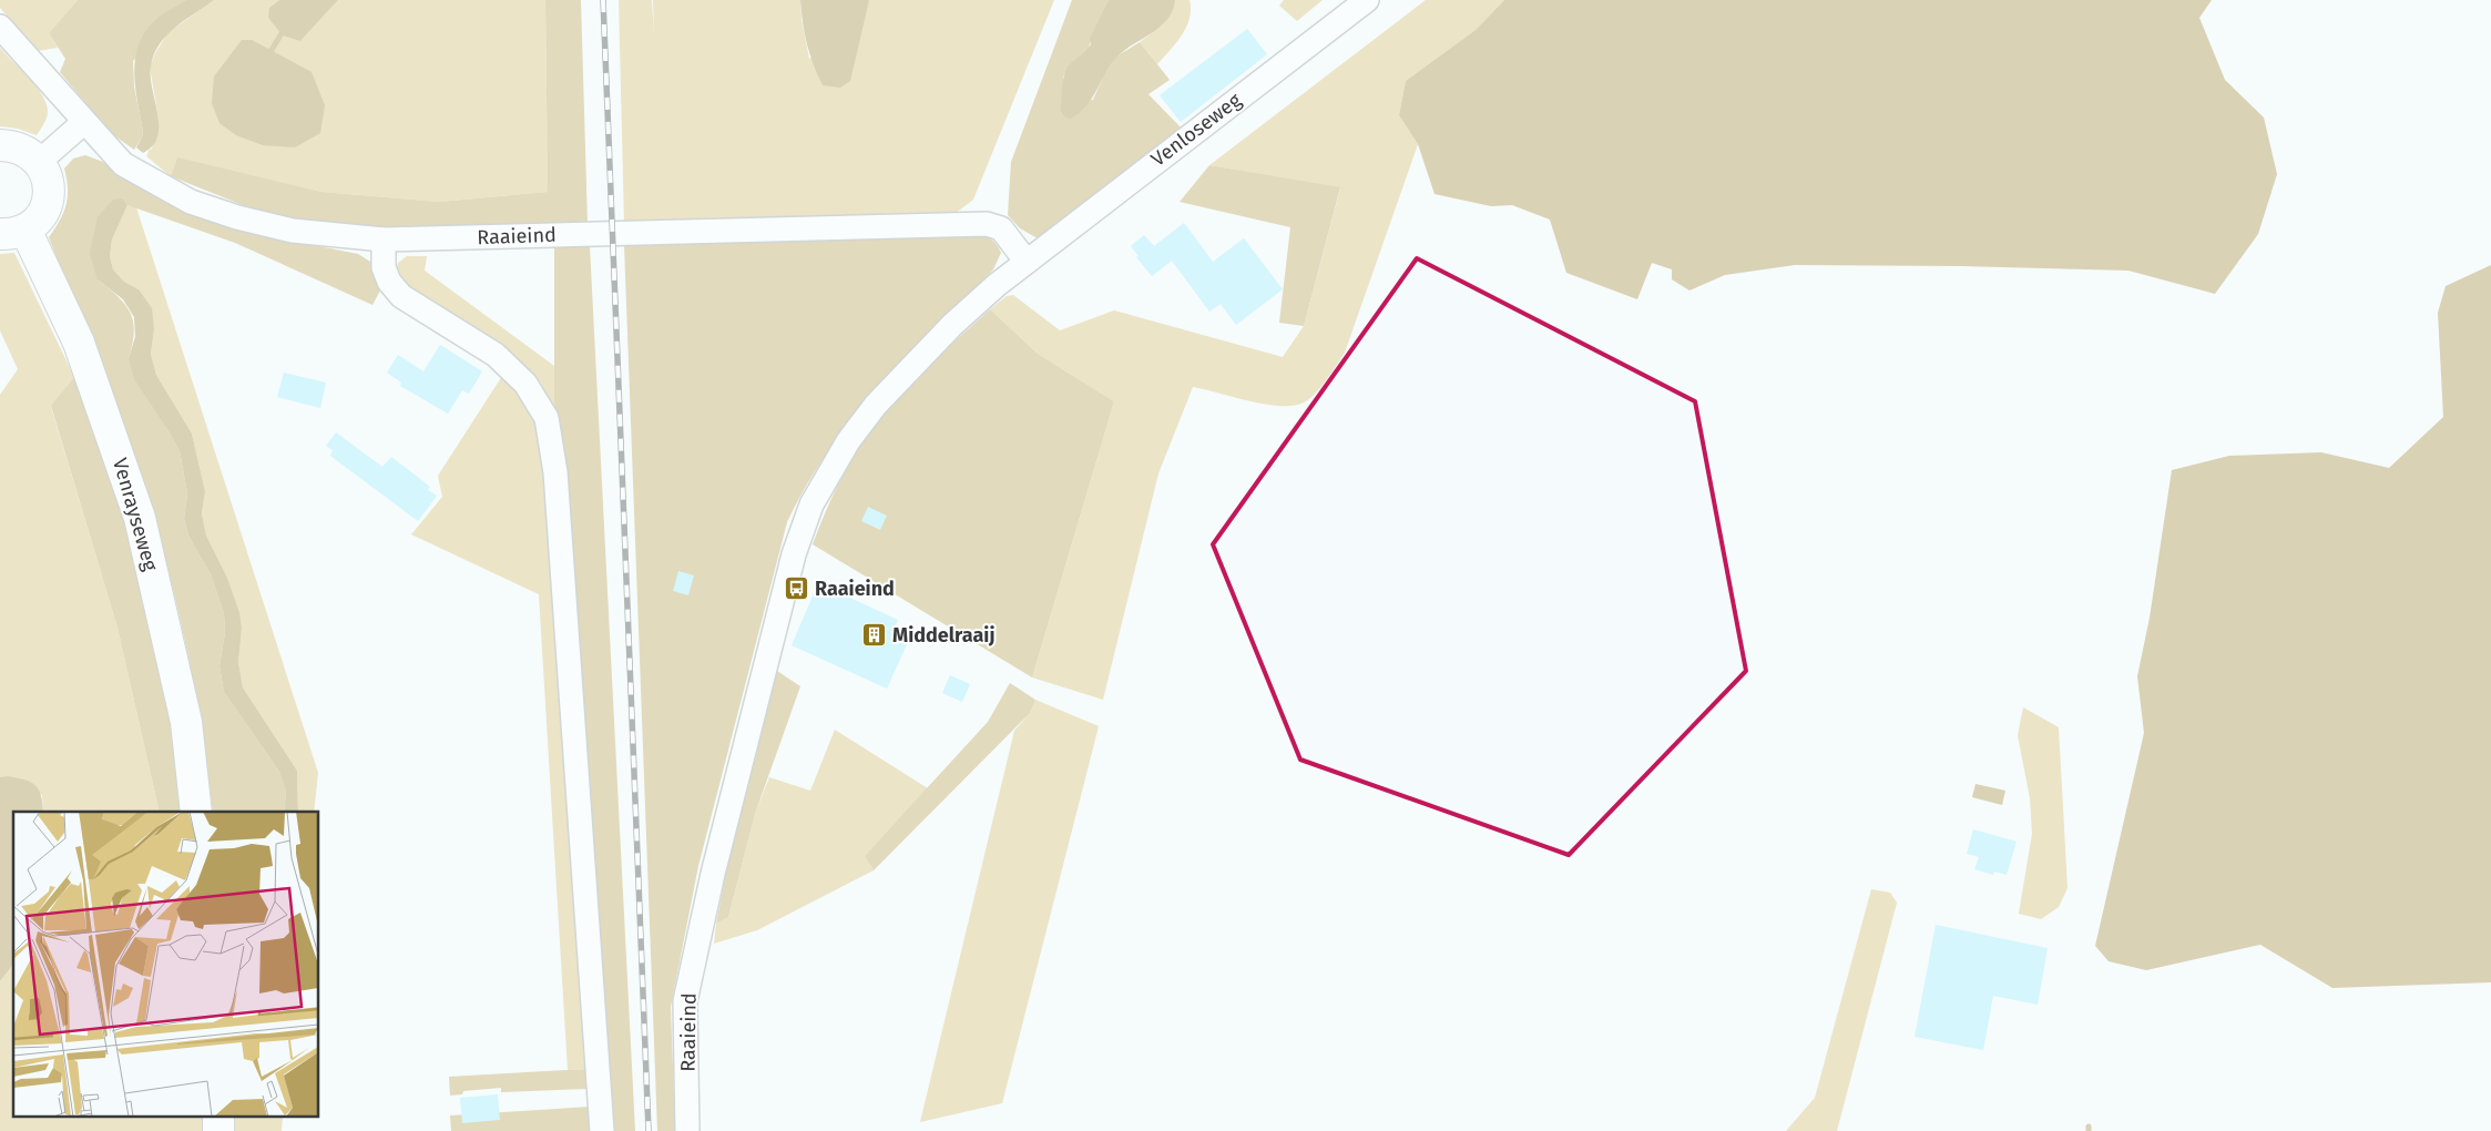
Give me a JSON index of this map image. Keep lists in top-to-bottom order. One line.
{"streets":{"main road":["Venrayseweg"],"street":["Venloseweg","Raaieind"]},"crossings":[["Venloseweg","Raaieind"]],"places":{"bus stop":["Raaieind"],"building":["Middelraaij"]}}
